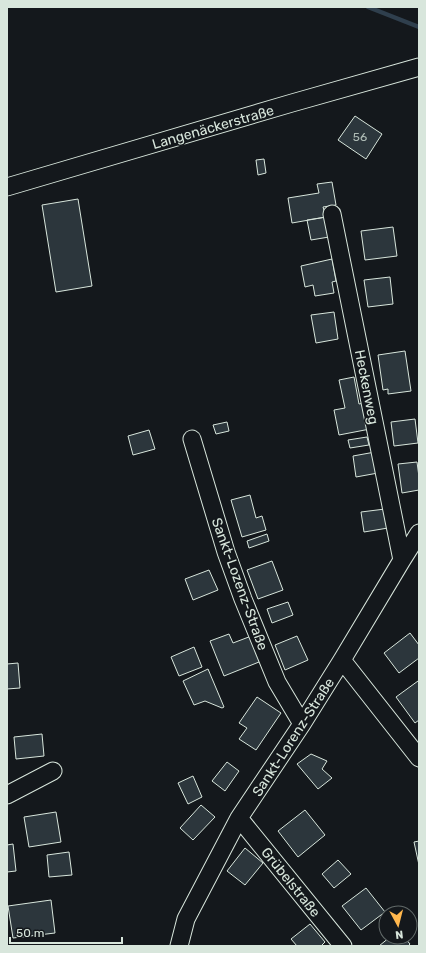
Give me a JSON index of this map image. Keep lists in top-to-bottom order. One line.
{"streets":{"street":["Langenäckerstraße","Heckenweg","Sankt-Lozenz-Straße","Sankt-Lorenz-Straße","Grübelstraße"]},"crossings":[["Heckenweg","Sankt-Lorenz-Straße"],["Sankt-Lozenz-Straße","Sankt-Lorenz-Straße"],["Sankt-Lorenz-Straße","Grübelstraße"]],"house_numbers":["56"],"scale_bar":"50 m","north":"bottom"}
